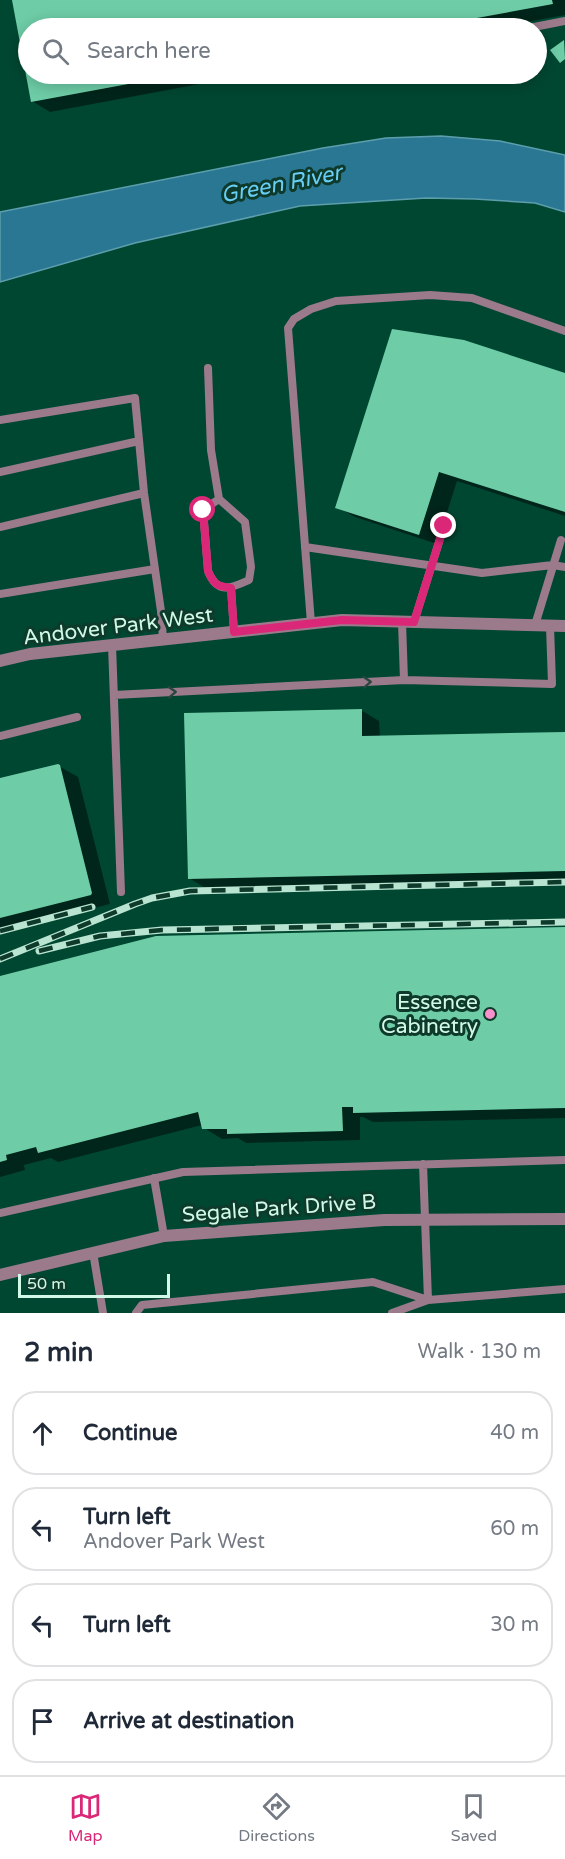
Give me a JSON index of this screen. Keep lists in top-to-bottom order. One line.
{"streets":{"street":["Andover Park West","Segale Park Drive B"]},"water":["Green River"],"places":["Essence Cabinetry"],"scale_bar":"50 m","page":{"search":"Search here","scale":"50 m","heading":["2 min","Walk · 130 m"],"list":[["Continue","40 m"],["Turn left","Andover Park West","60 m"],["Turn left","30 m"],"Arrive at destination"],"nav":["Map","Directions","Saved"]}}
